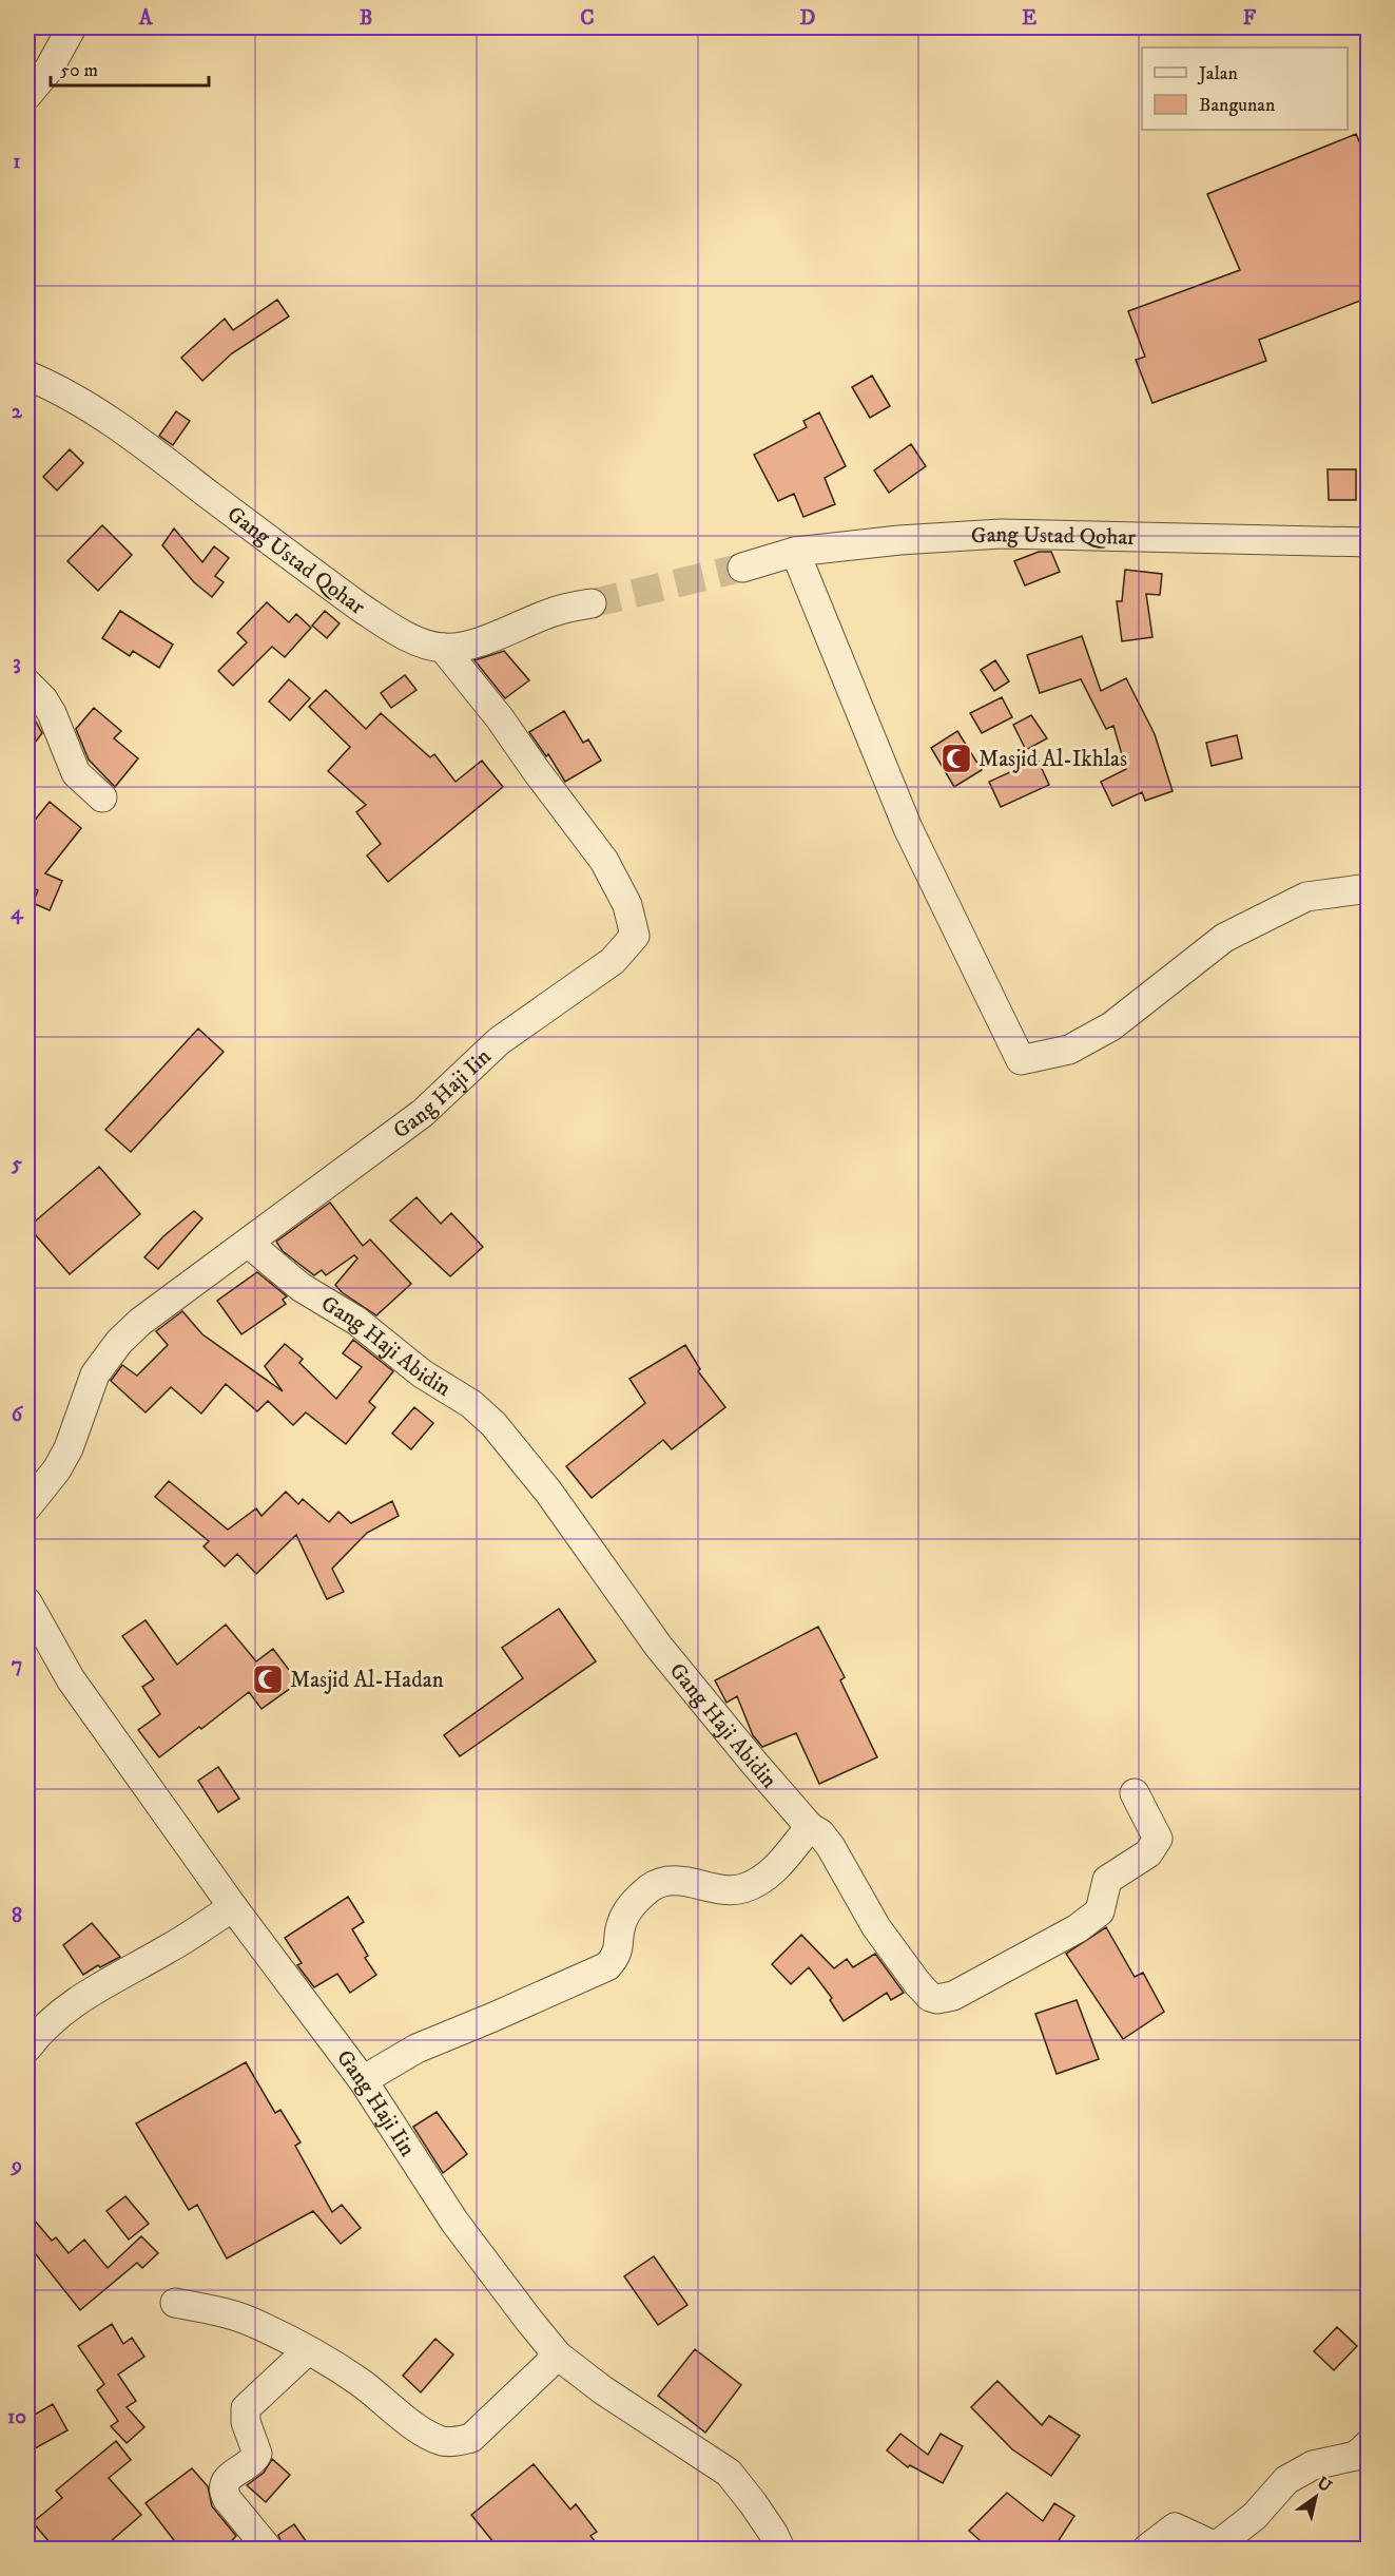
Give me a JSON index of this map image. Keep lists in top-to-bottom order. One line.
{"streets":{"street":["Gang Ustad Qohar","Gang Haji Iin","Gang Haji Abidin"]},"crossings":[["Gang Ustad Qohar","Gang Haji Iin"],["Gang Haji Iin","Gang Haji Abidin"]],"places":{"mosque":["Masjid Al-Ikhlas","Masjid Al-Hadan"]},"legend":["Jalan","Bangunan"],"scale_bar":"50 m","north":"top right","grid":{"columns":["A","B","C","D","E","F"],"rows":["1","2","3","4","5","6","7","8","9","10"]}}
